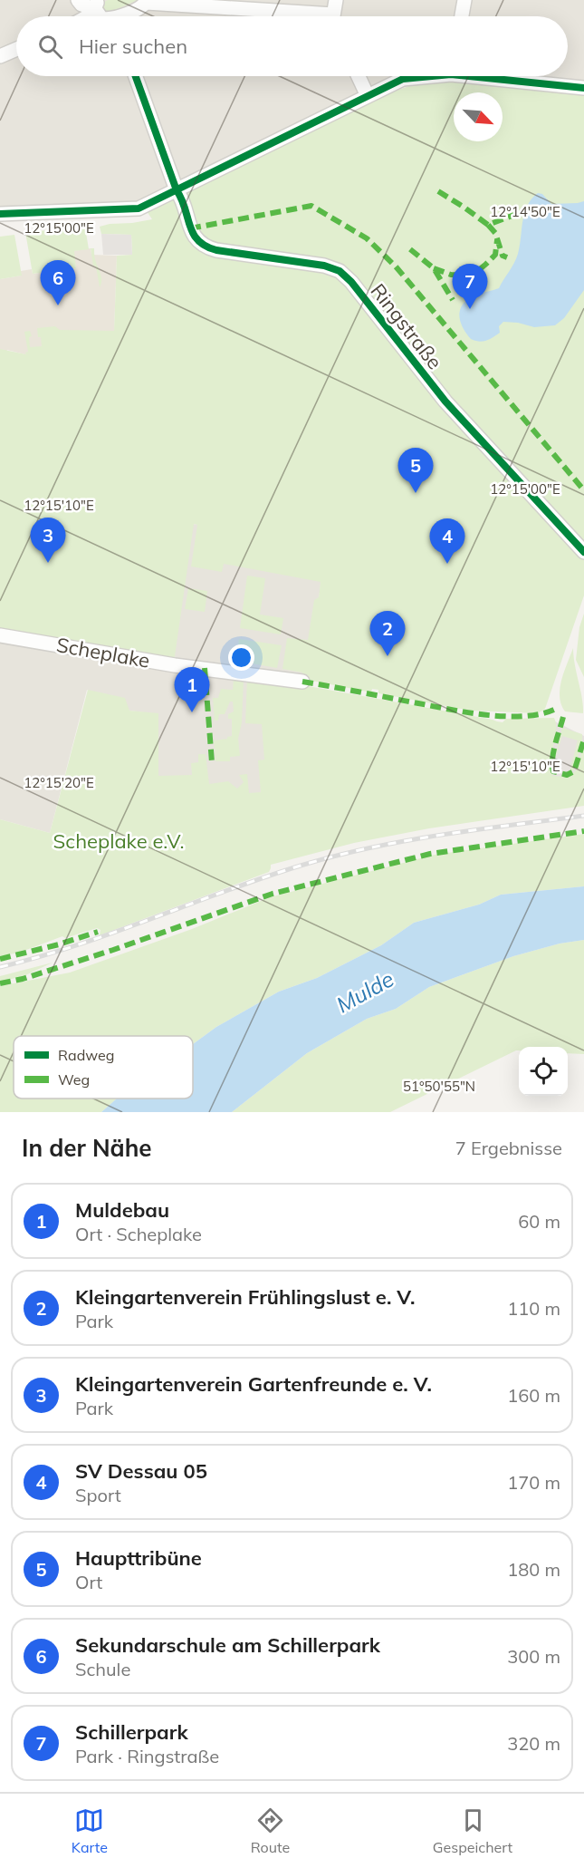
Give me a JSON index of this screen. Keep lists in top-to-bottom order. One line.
{"streets":{"street":["Ringstraße","Scheplake"]},"water":["Mulde"],"parks":["Scheplake e.V."],"legend":["Radweg","Weg"],"north":"bottom right","page":{"search":"Hier suchen","pins":["6","7","5","3","4","2","1"],"heading":["In der Nähe","7 Ergebnisse"],"list":[{"mark":"1","name":"Muldebau","note":"Ort · Scheplake","value":"60 m"},{"mark":"2","name":"Kleingartenverein Frühlingslust e. V.","note":"Park","value":"110 m"},{"mark":"3","name":"Kleingartenverein Gartenfreunde e. V.","note":"Park","value":"160 m"},{"mark":"4","name":"SV Dessau 05","note":"Sport","value":"170 m"},{"mark":"5","name":"Haupttribüne","note":"Ort","value":"180 m"},{"mark":"6","name":"Sekundarschule am Schillerpark","note":"Schule","value":"300 m"},{"mark":"7","name":"Schillerpark","note":"Park · Ringstraße","value":"320 m"}],"nav":["Karte","Route","Gespeichert"]},"coordinates":["12°14'50\"E","12°15'00\"E","12°15'10\"E","12°15'20\"E","51°50'55\"N"]}
